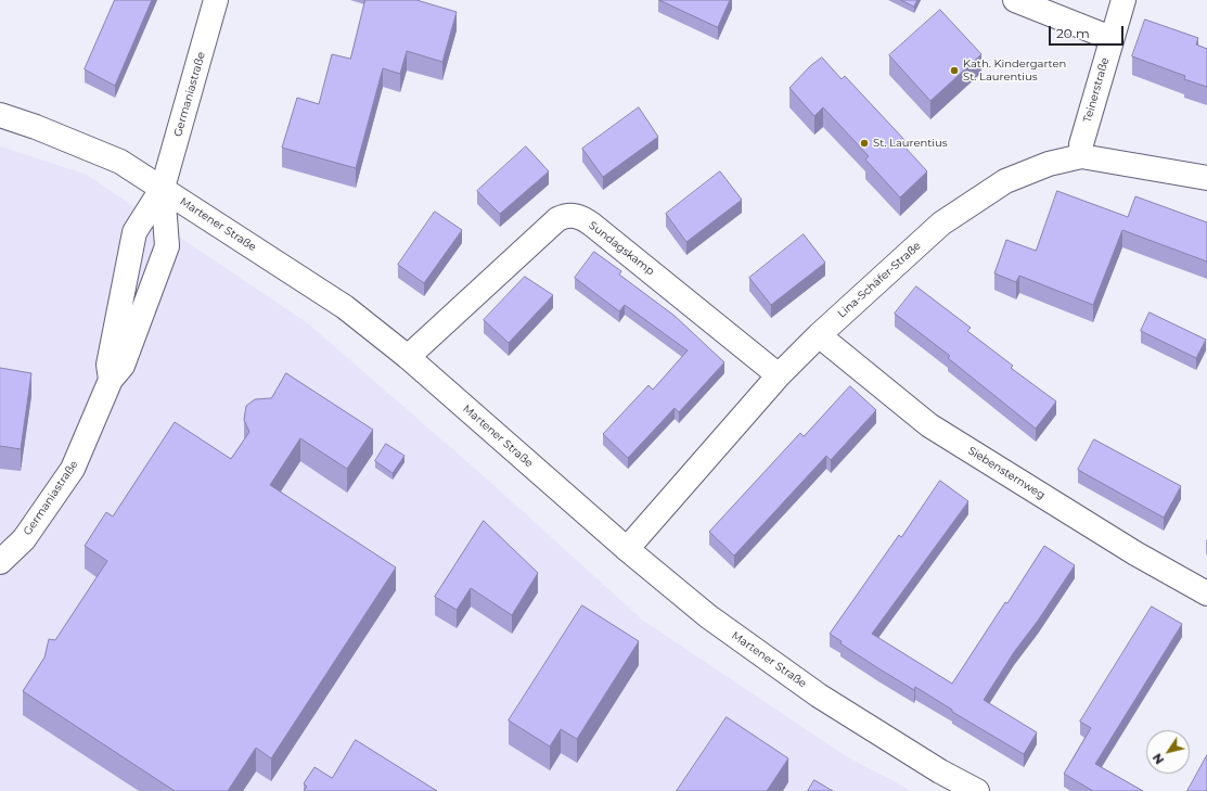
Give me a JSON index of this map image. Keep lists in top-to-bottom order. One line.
{"streets":{"street":["Teinerstraße","Germaniastraße","Martener Straße","Sundagskamp","Lina-Schäfer-Straße","Siebensternweg"]},"crossings":[["Teinerstraße","Lina-Schäfer-Straße"],["Germaniastraße","Martener Straße"],["Martener Straße","Sundagskamp"],["Martener Straße","Lina-Schäfer-Straße"],["Sundagskamp","Lina-Schäfer-Straße"],["Lina-Schäfer-Straße","Siebensternweg"]],"places":["Kath. Kindergarten St. Laurentius","St. Laurentius"],"scale_bar":"20 m","north":"bottom left"}
